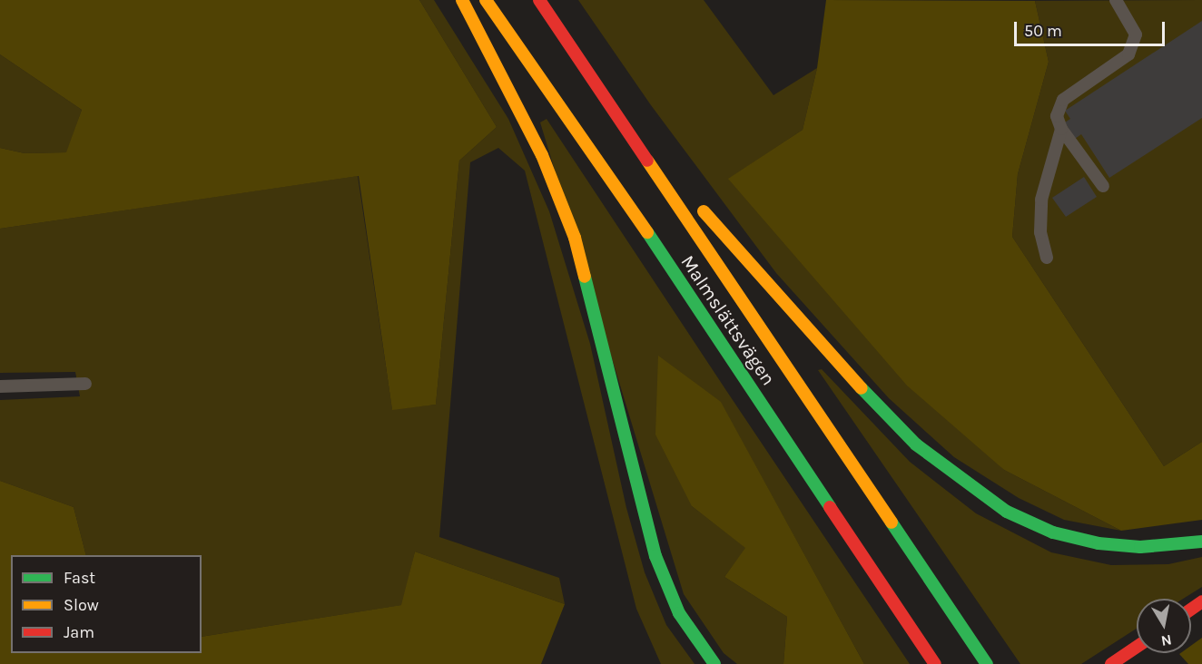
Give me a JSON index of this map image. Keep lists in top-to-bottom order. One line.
{"streets":{"highway":["Malmslättsvägen"]},"legend":["Fast","Slow","Jam"],"scale_bar":"50 m","north":"bottom"}
